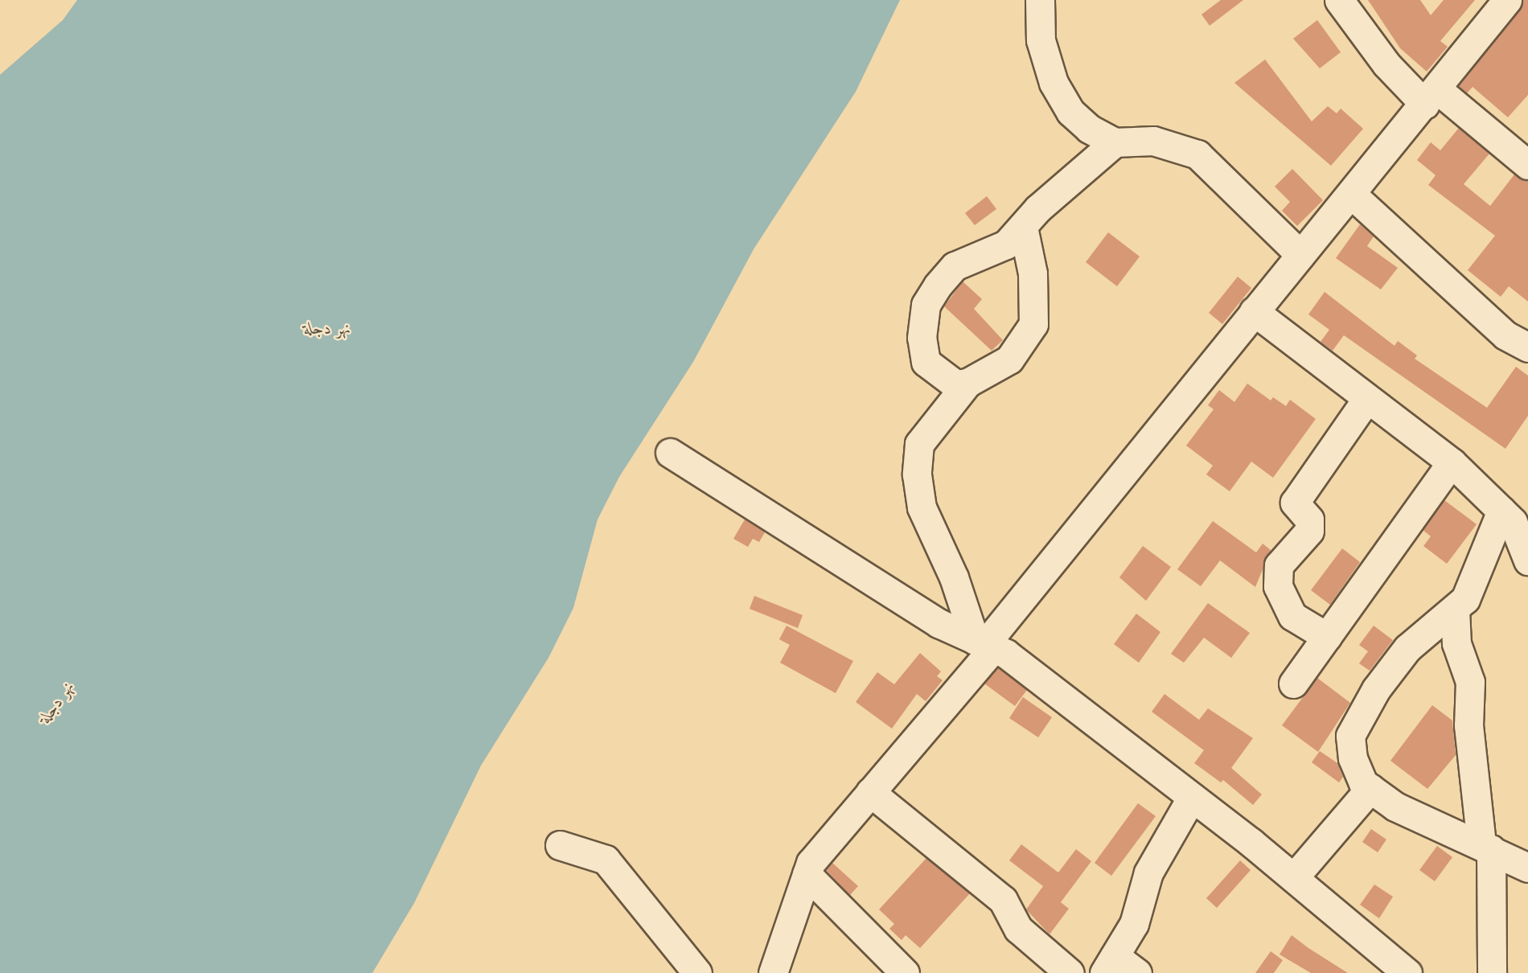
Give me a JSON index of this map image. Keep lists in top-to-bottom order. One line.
{"water":["نهر دجلة"]}
